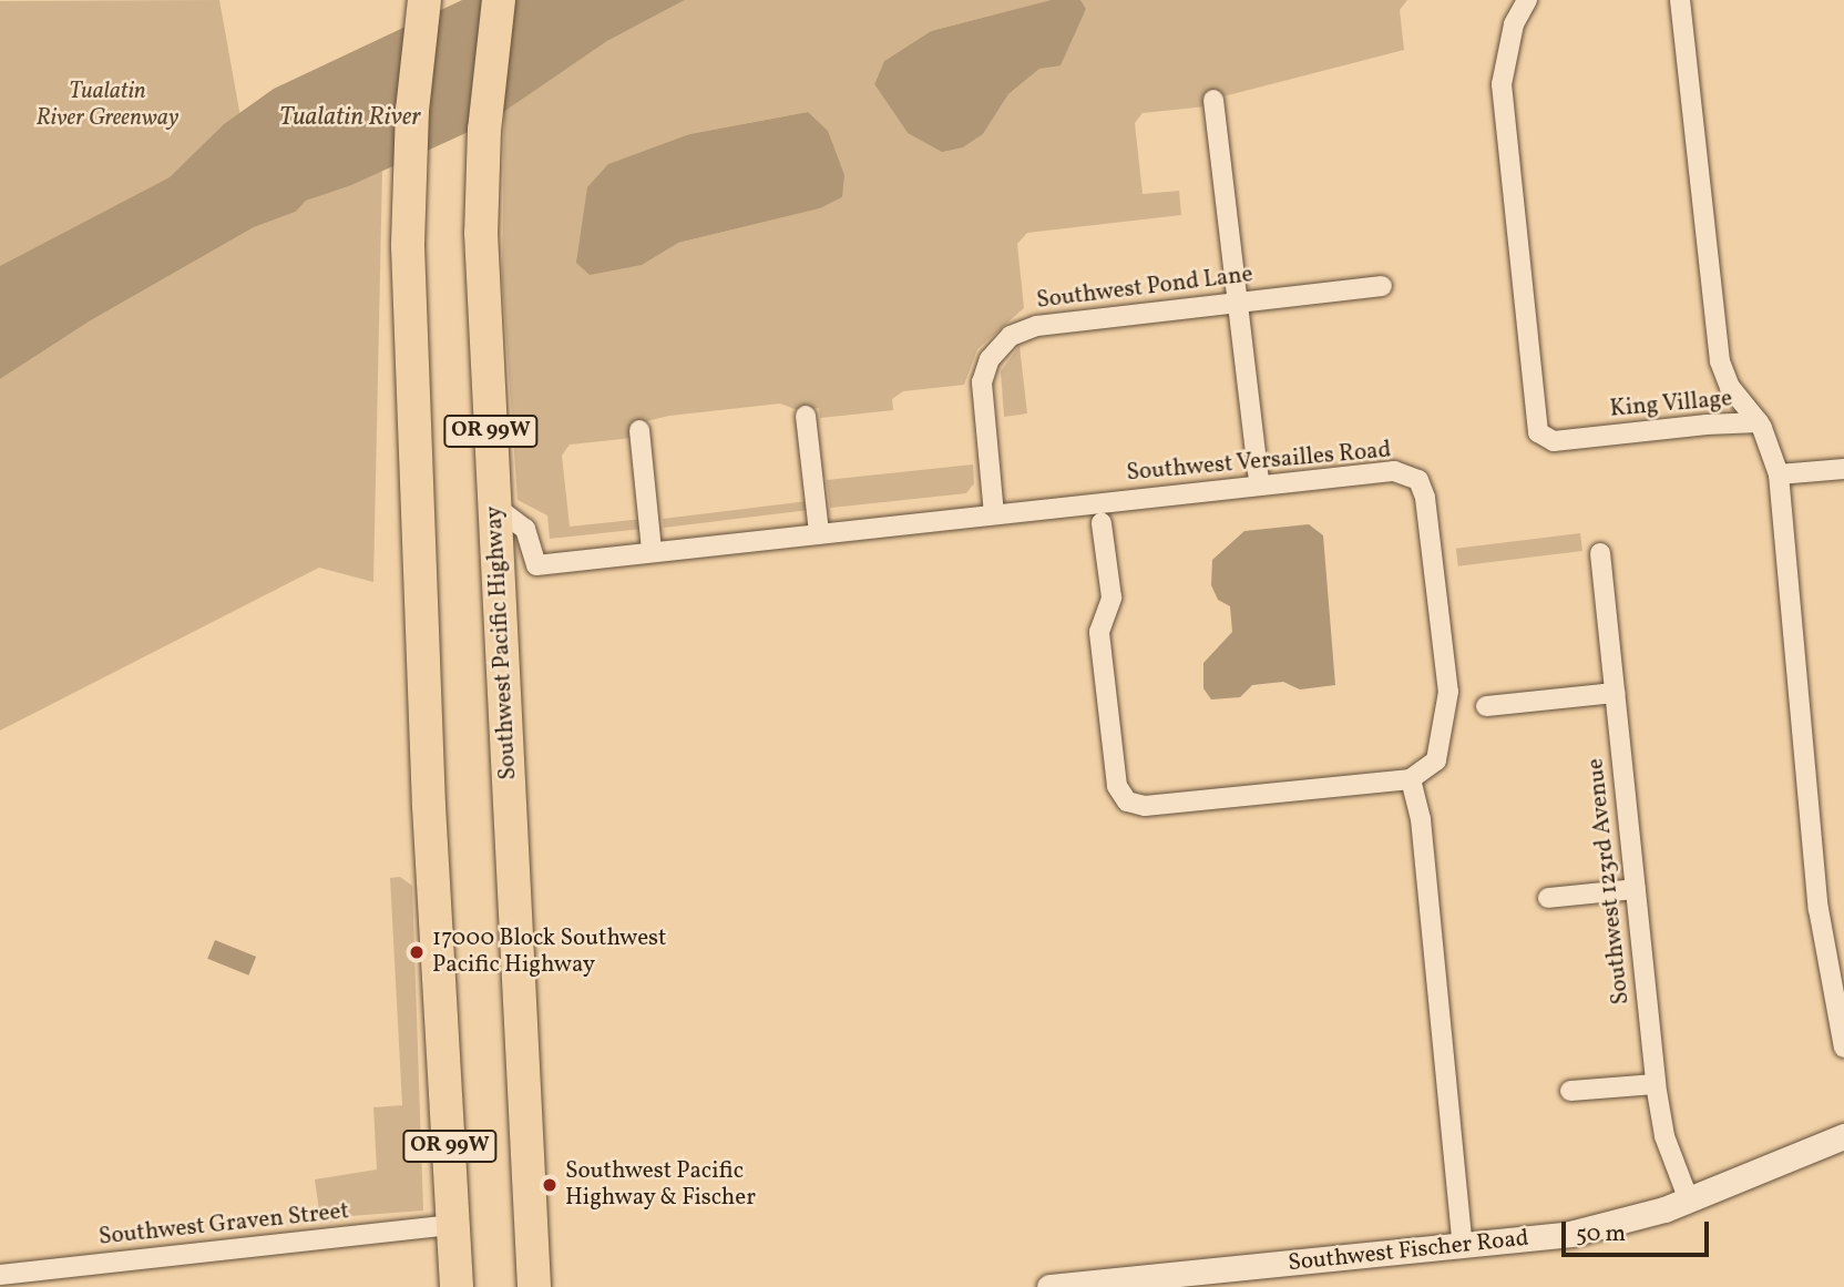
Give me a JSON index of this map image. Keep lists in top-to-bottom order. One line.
{"streets":{"highway":["OR 99W","Southwest Pacific Highway"],"street":["Southwest Pond Lane","King Village","Southwest Versailles Road","Southwest 123rd Avenue","Southwest Graven Street","Southwest Fischer Road"]},"crossings":[["Southwest Pond Lane","Southwest Versailles Road"],["OR 99W","Southwest Graven Street"],["Southwest Versailles Road","Southwest Pacific Highway"],["Southwest 123rd Avenue","Southwest Fischer Road"]],"water":["Tualatin River"],"parks":["Tualatin River Greenway"],"places":["17000 Block Southwest Pacific Highway","Southwest Pacific Highway & Fischer"],"scale_bar":"50 m"}
